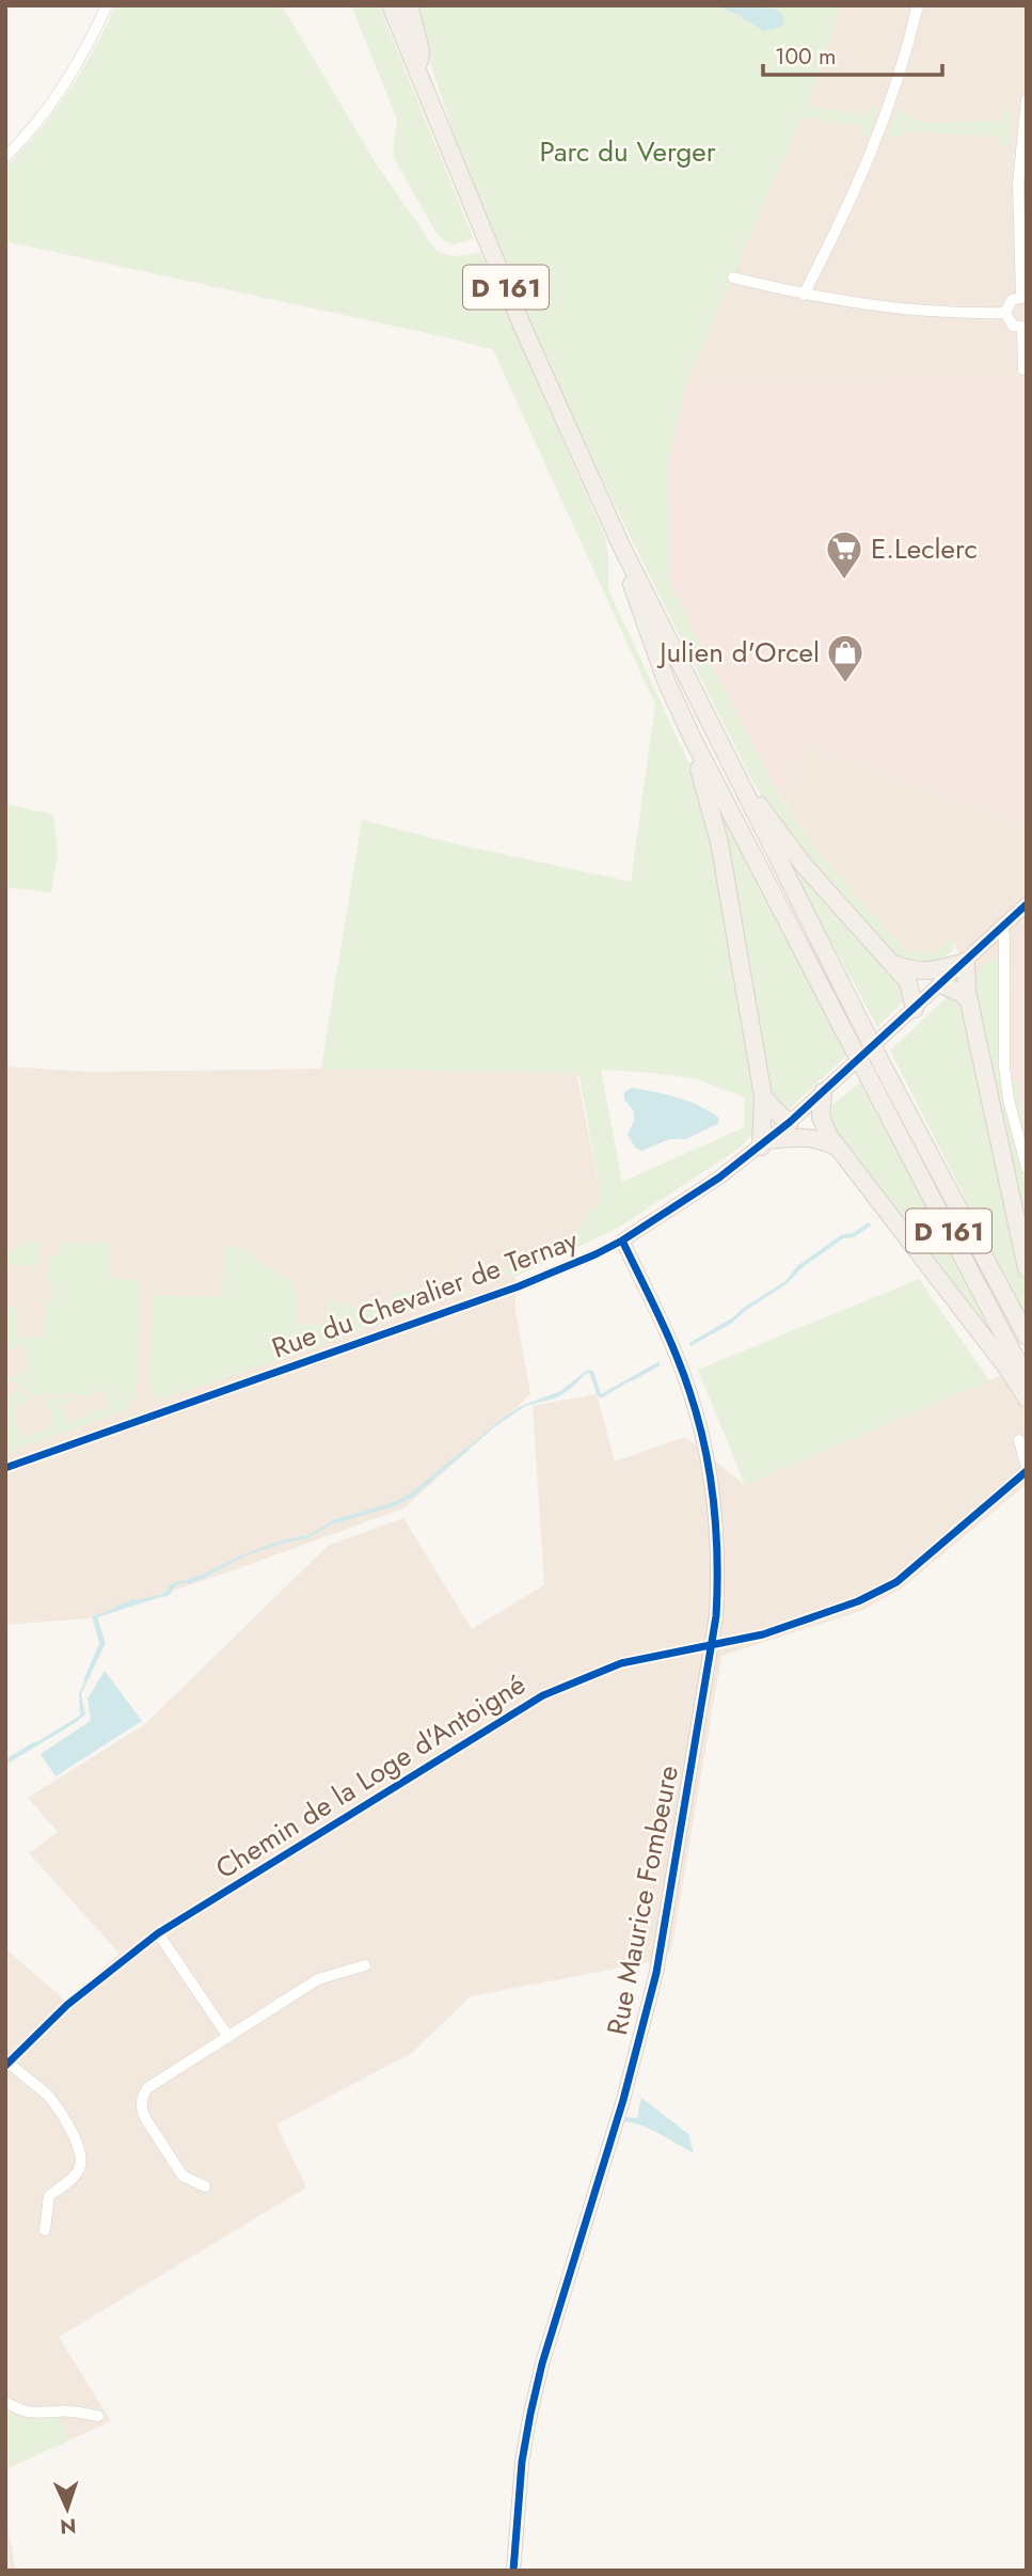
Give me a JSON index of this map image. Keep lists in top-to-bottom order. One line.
{"streets":{"main road":["D 161"],"street":["Rue du Chevalier de Ternay","Chemin de la Loge d'Antoigné","Rue Maurice Fombeure"]},"crossings":[["Rue du Chevalier de Ternay","Rue Maurice Fombeure"],["Chemin de la Loge d'Antoigné","Rue Maurice Fombeure"]],"parks":["Parc du Verger"],"places":{"supermarket":["E.Leclerc"],"shop":["Julien d'Orcel"]},"scale_bar":"100 m","north":"bottom"}
